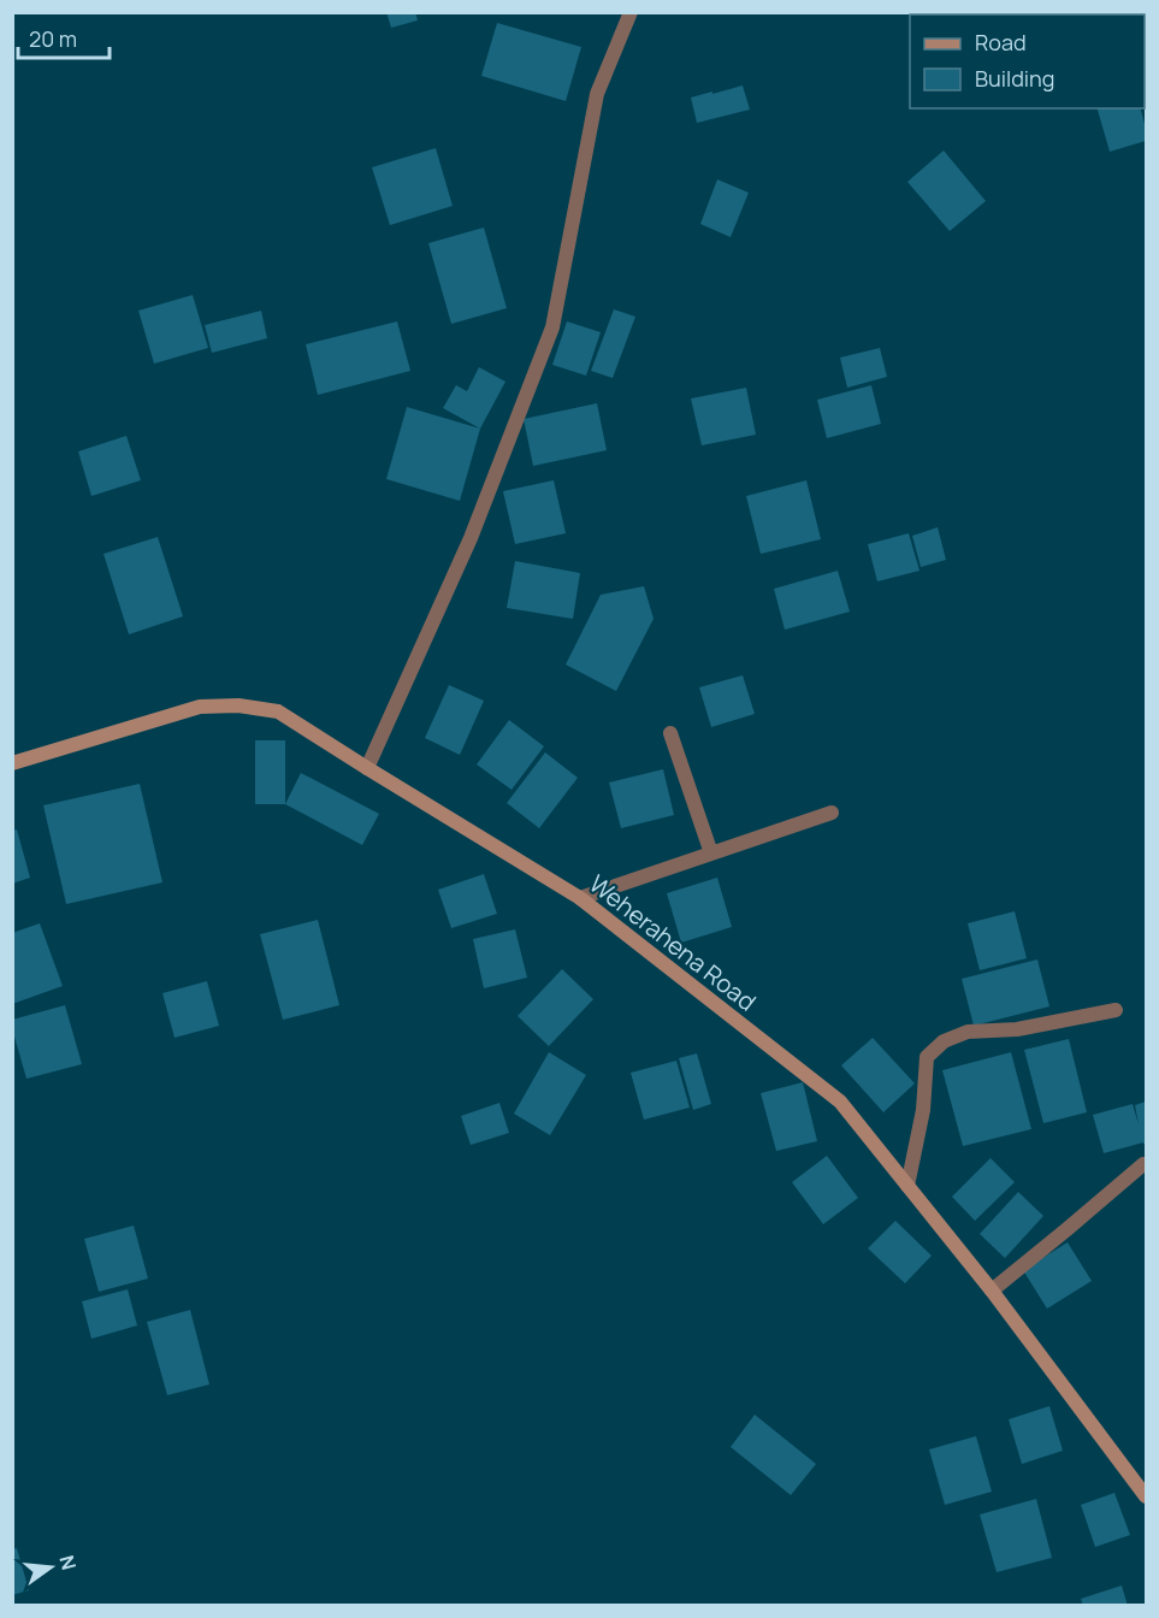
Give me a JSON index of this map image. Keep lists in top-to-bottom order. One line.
{"streets":{"main road":["Weherahena Road"]},"legend":["Road","Building"],"scale_bar":"20 m","north":"right"}
